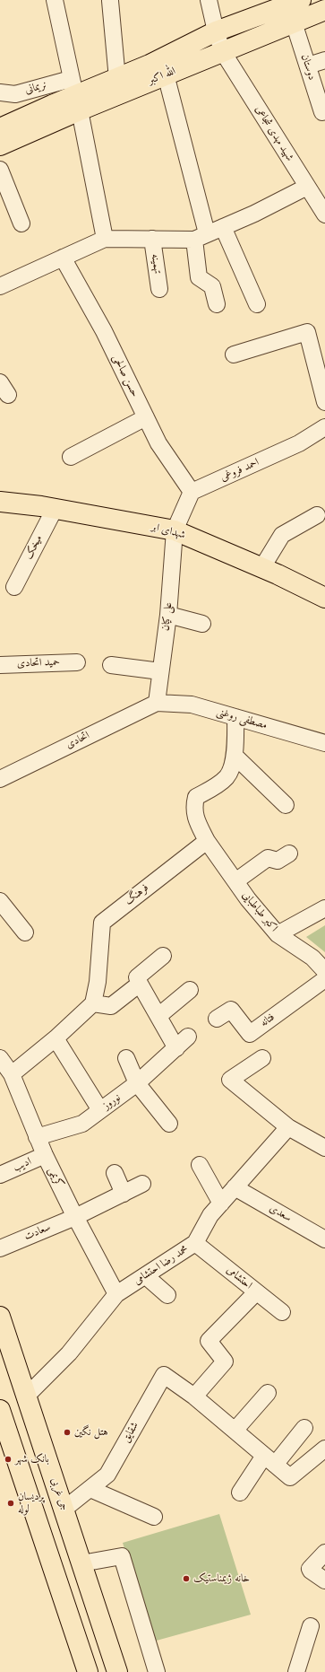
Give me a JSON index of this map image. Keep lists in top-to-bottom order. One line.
{"streets":{"main road":["الله اکبر","شهدای ابر","جی غربی"],"street":["دوستان","نریمانی","شهید مهدی شجاعی","تهمینه","حسن صالحی","احمد فروغی","میخک","علی کیان","حمید اتحادی","مصطفی روغنی","اتحادی","فرهنگ","اکبر طباطبایی","فتانه","نوروز","ادیب","کریمی","سعدی","سعادت","محمد رضا احتشامی","احتشامی","شقایق"]},"crossings":[["دوستان","الله اکبر"],["الله اکبر","نریمانی"],["الله اکبر","شهید مهدی شجاعی"],["حسن صالحی","احمد فروغی"],["شهدای ابر","میخک"],["شهدای ابر","علی کیان"],["علی کیان","مصطفی روغنی"],["علی کیان","اتحادی"],["مصطفی روغنی","اتحادی"],["فرهنگ","اکبر طباطبایی"],["نوروز","کریمی"],["ادیب","کریمی"],["کریمی","سعادت"],["کریمی","محمد رضا احتشامی"],["سعدی","محمد رضا احتشامی"],["محمد رضا احتشامی","احتشامی"],["محمد رضا احتشامی","جی غربی"],["شقایق","جی غربی"]],"places":["هتل نگین","بانک شهر","پردیسان لوله","خانه ژیمناستیک"]}
